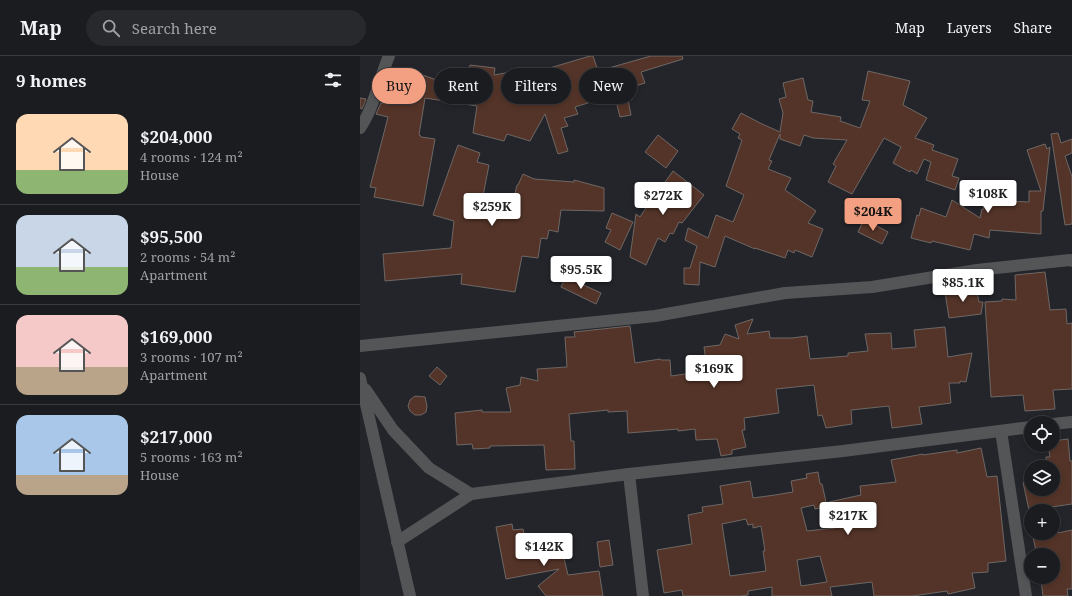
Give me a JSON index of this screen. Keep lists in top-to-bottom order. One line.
{"page":{"header":"Map","search":"Search here","nav":["Map","Layers","Share"],"heading":"9 homes","chip":["Buy","Rent","Filters","New"],"list":[{"name":"$204,000","note":"4 rooms · 124 m² · House"},{"name":"$95,500","note":"2 rooms · 54 m² · Apartment"},{"name":"$169,000","note":"3 rooms · 107 m² · Apartment"},{"name":"$217,000","note":"5 rooms · 163 m² · House"}],"price":["$108K","$272K","$259K","$204K","$95.5K","$85.1K","$169K","$217K","$142K"],"map_buttons":["+","−"]}}
